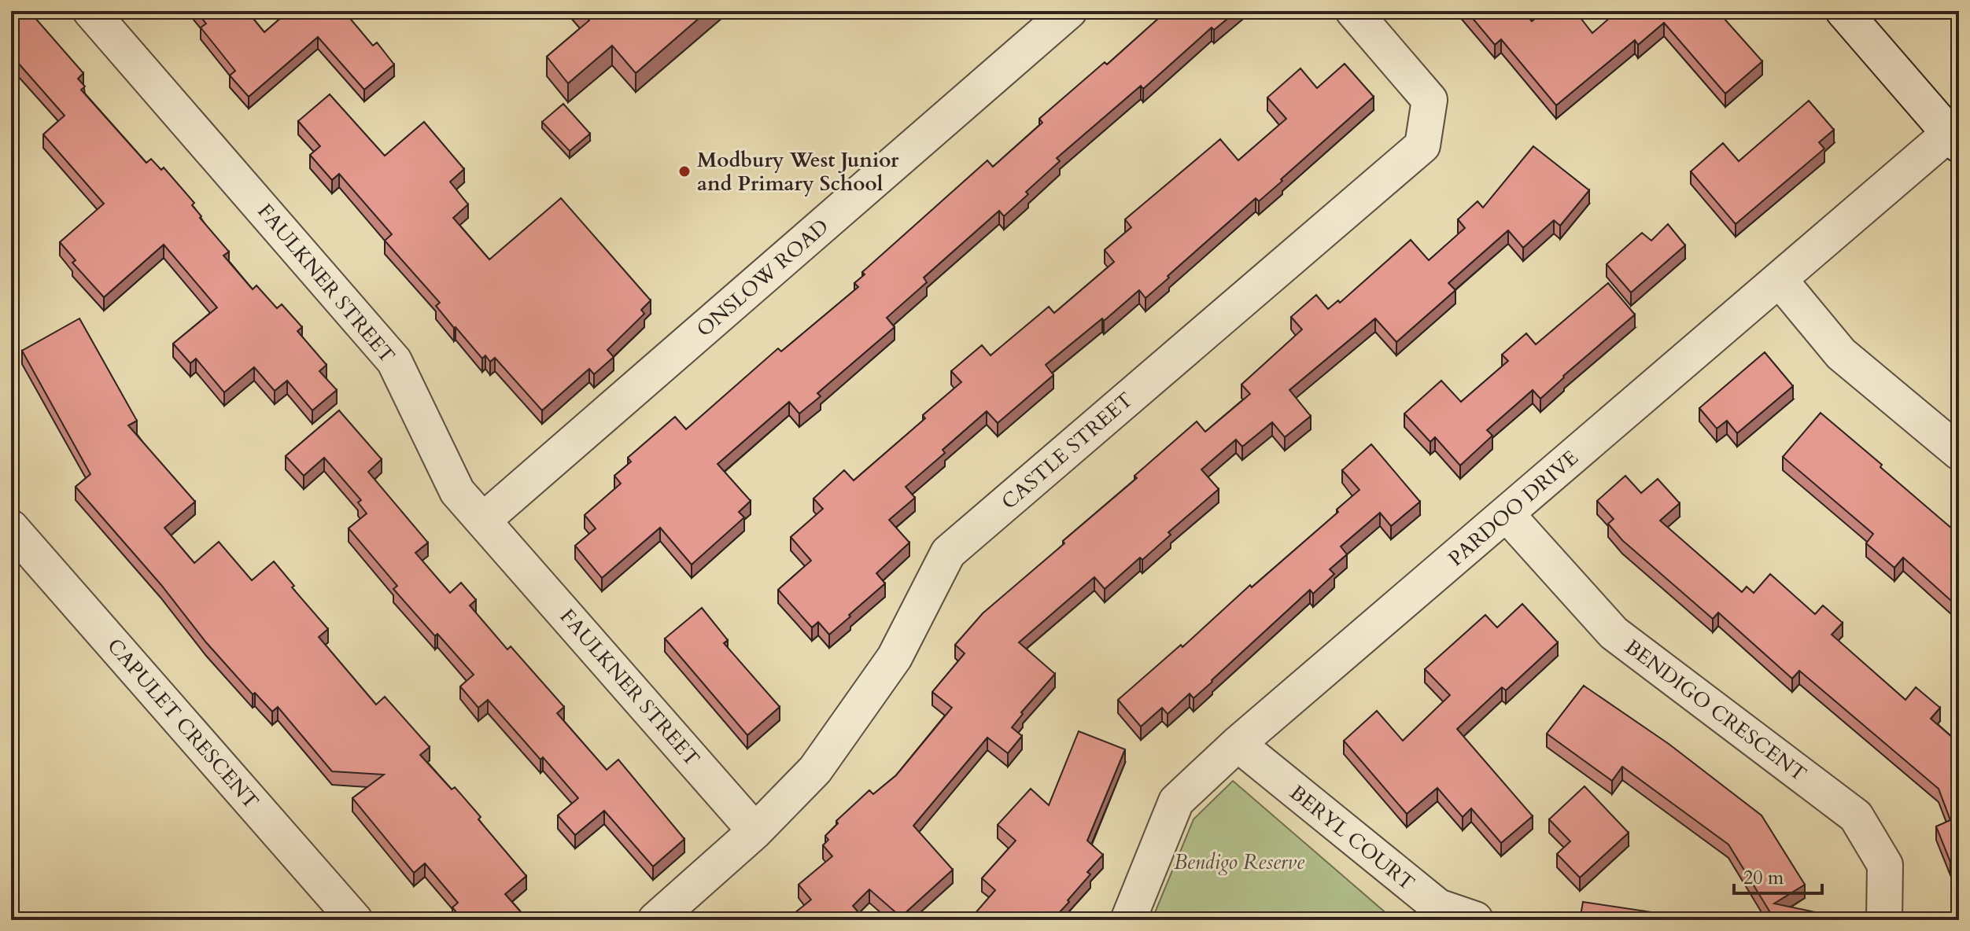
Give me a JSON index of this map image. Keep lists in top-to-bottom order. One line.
{"streets":{"street":["ONSLOW ROAD","FAULKNER STREET","CASTLE STREET","PARDOO DRIVE","BENDIGO CRESCENT","CAPULET CRESCENT","BERYL COURT"]},"crossings":[["ONSLOW ROAD","FAULKNER STREET"],["FAULKNER STREET","CASTLE STREET"],["PARDOO DRIVE","BENDIGO CRESCENT"],["PARDOO DRIVE","BERYL COURT"]],"parks":["Bendigo Reserve"],"places":["Modbury West Junior and Primary School"],"scale_bar":"20 m"}
